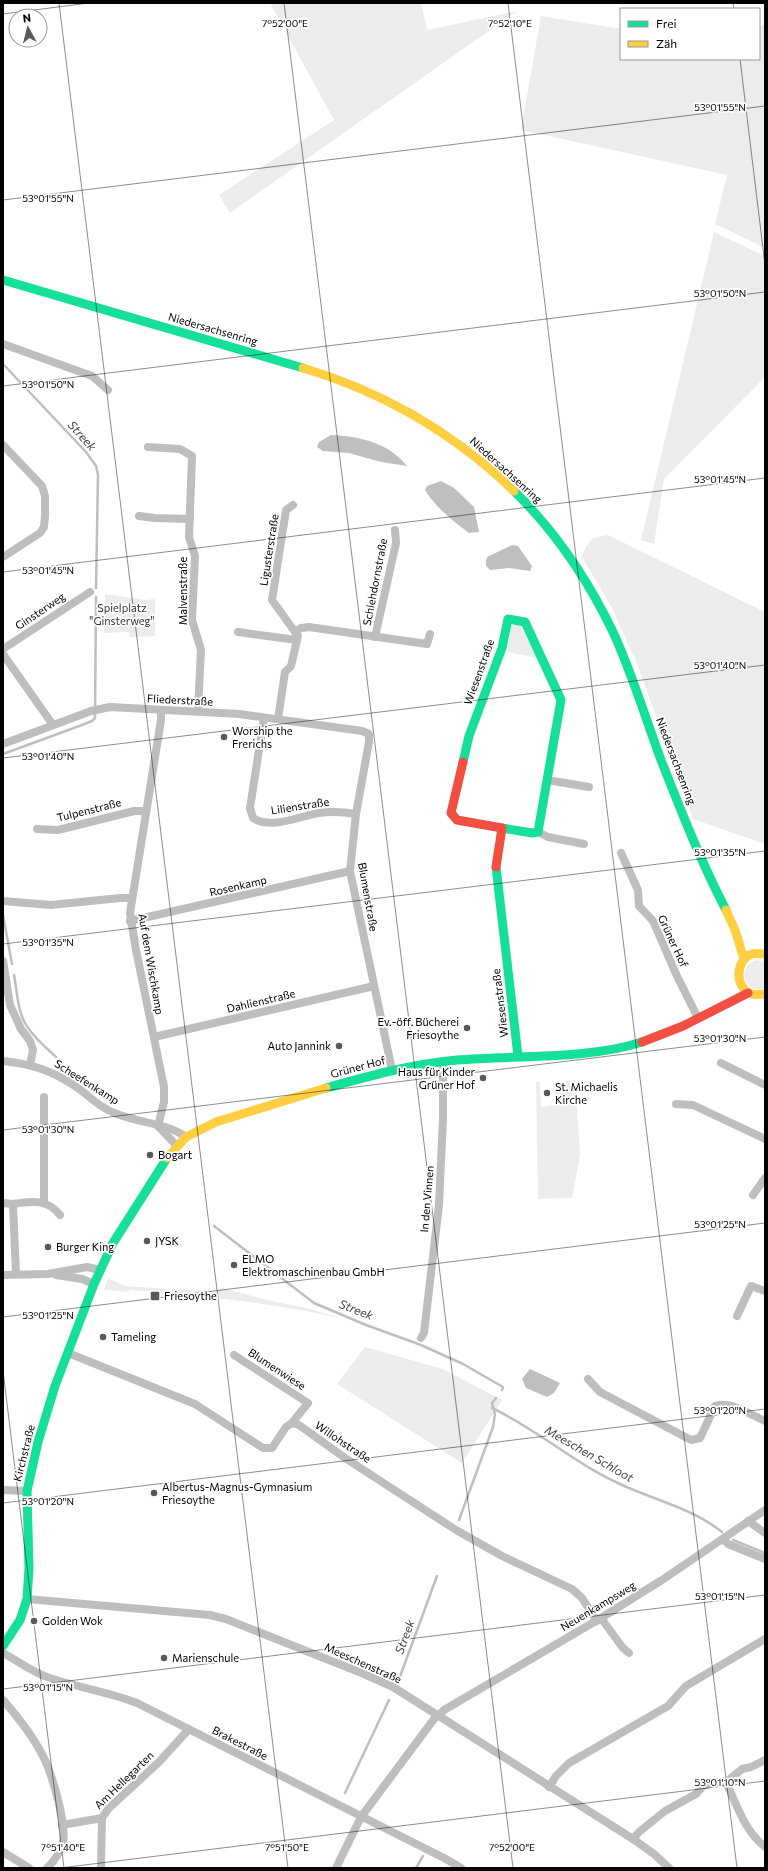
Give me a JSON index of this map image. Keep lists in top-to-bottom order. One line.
{"streets":{"street":["Niedersachsenring","Ligusterstraße","Schlehdornstraße","Malvenstraße","Ginsterweg","Wiesenstraße","Fliederstraße","Lilienstraße","Tulpenstraße","Rosenkamp","Blumenstraße","Grüner Hof","Auf dem Wischkamp","Dahlienstraße","Scheefenkamp","In den Vinnen","Blumenwiese","Willohstraße","Kirchstraße","Neuenkampsweg","Meeschenstraße","Brakestraße","Am Hellegarten"]},"crossings":[["Ligusterstraße","Schlehdornstraße"],["Malvenstraße","Fliederstraße"],["Wiesenstraße","Grüner Hof"],["Fliederstraße","Lilienstraße"],["Fliederstraße","Blumenstraße"],["Fliederstraße","Auf dem Wischkamp"],["Lilienstraße","Blumenstraße"],["Tulpenstraße","Auf dem Wischkamp"],["Rosenkamp","Blumenstraße"],["Rosenkamp","Auf dem Wischkamp"],["Blumenstraße","Grüner Hof"],["Blumenstraße","Dahlienstraße"],["Grüner Hof","Scheefenkamp"],["Grüner Hof","In den Vinnen"],["Grüner Hof","Kirchstraße"],["Auf dem Wischkamp","Dahlienstraße"],["Auf dem Wischkamp","Scheefenkamp"],["Blumenwiese","Willohstraße"],["Willohstraße","Neuenkampsweg"],["Kirchstraße","Meeschenstraße"],["Neuenkampsweg","Meeschenstraße"],["Neuenkampsweg","Brakestraße"],["Brakestraße","Am Hellegarten"]],"water":["Streek","Meeschen Schloot"],"parks":["Spielplatz \"Ginsterweg\""],"places":{"other":["Worship the Frerichs","Ev.-öff. Bücherei Friesoythe","Auto Jannink","Haus für Kinder Grüner Hof","St. Michaelis Kirche","Bogart","JYSK","Burger King","ELMO Elektromaschinenbau GmbH","Tameling","Albertus-Magnus-Gymnasium Friesoythe","Golden Wok","Marienschule"],"transit":["Friesoythe"]},"legend":["Frei","Zäh"],"north":"top","coordinates":["7°52'00\"E","7°52'10\"E","53°01'55\"N","53°01'50\"N","53°01'45\"N","53°01'40\"N","53°01'35\"N","53°01'30\"N","53°01'25\"N","53°01'20\"N","53°01'15\"N","53°01'10\"N","7°51'40\"E","7°51'50\"E"]}
